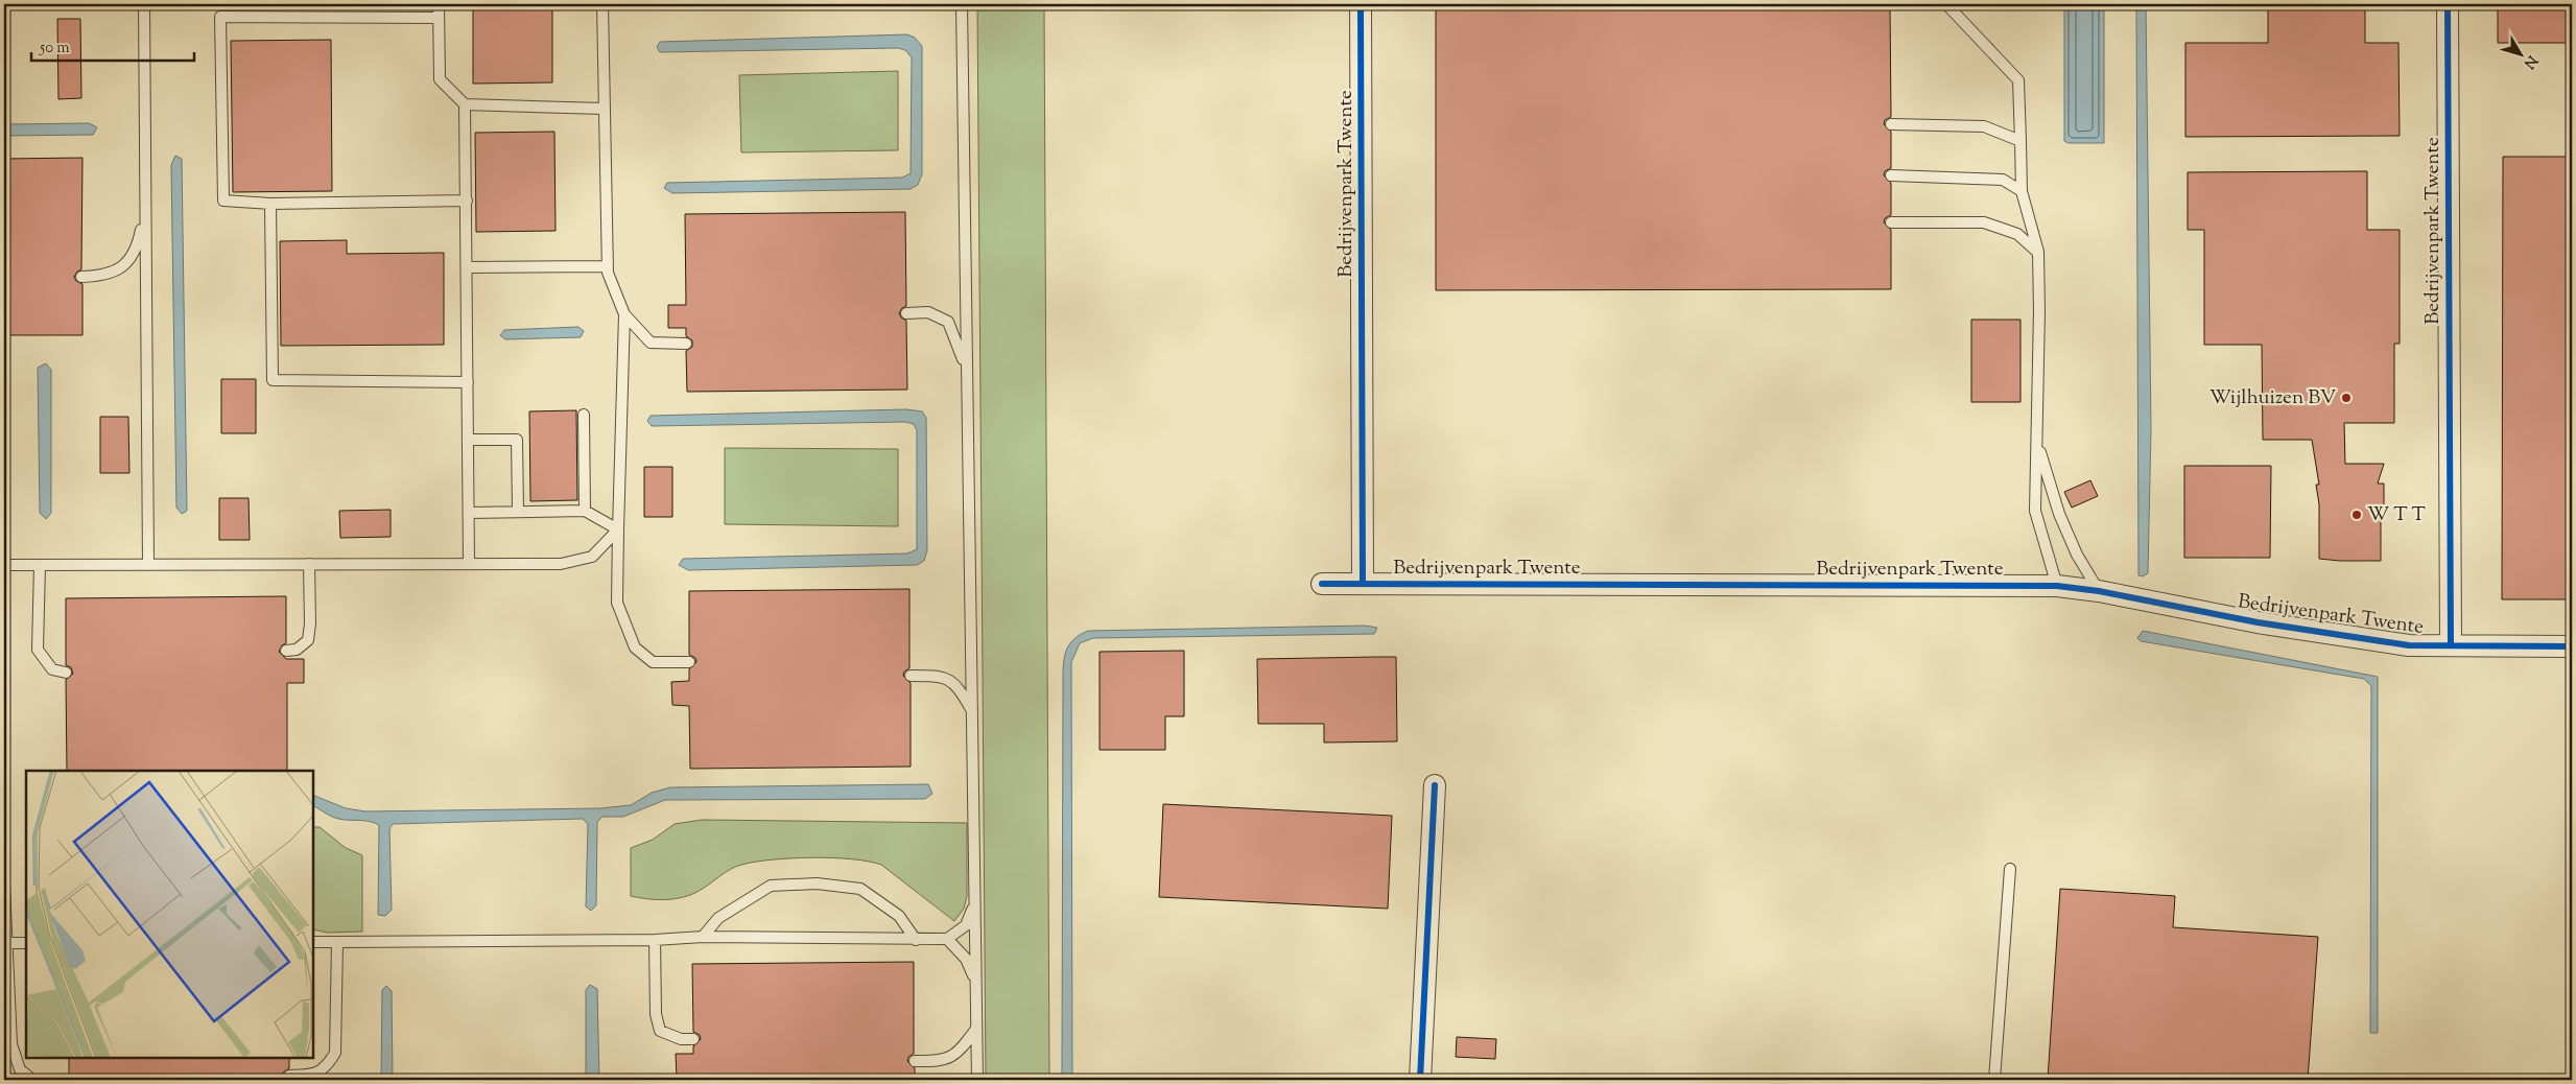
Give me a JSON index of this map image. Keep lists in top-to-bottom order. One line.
{"streets":{"street":["Bedrijvenpark Twente"]},"places":["Wijlhuizen BV","W T T"],"scale_bar":"50 m","north":"bottom right"}
